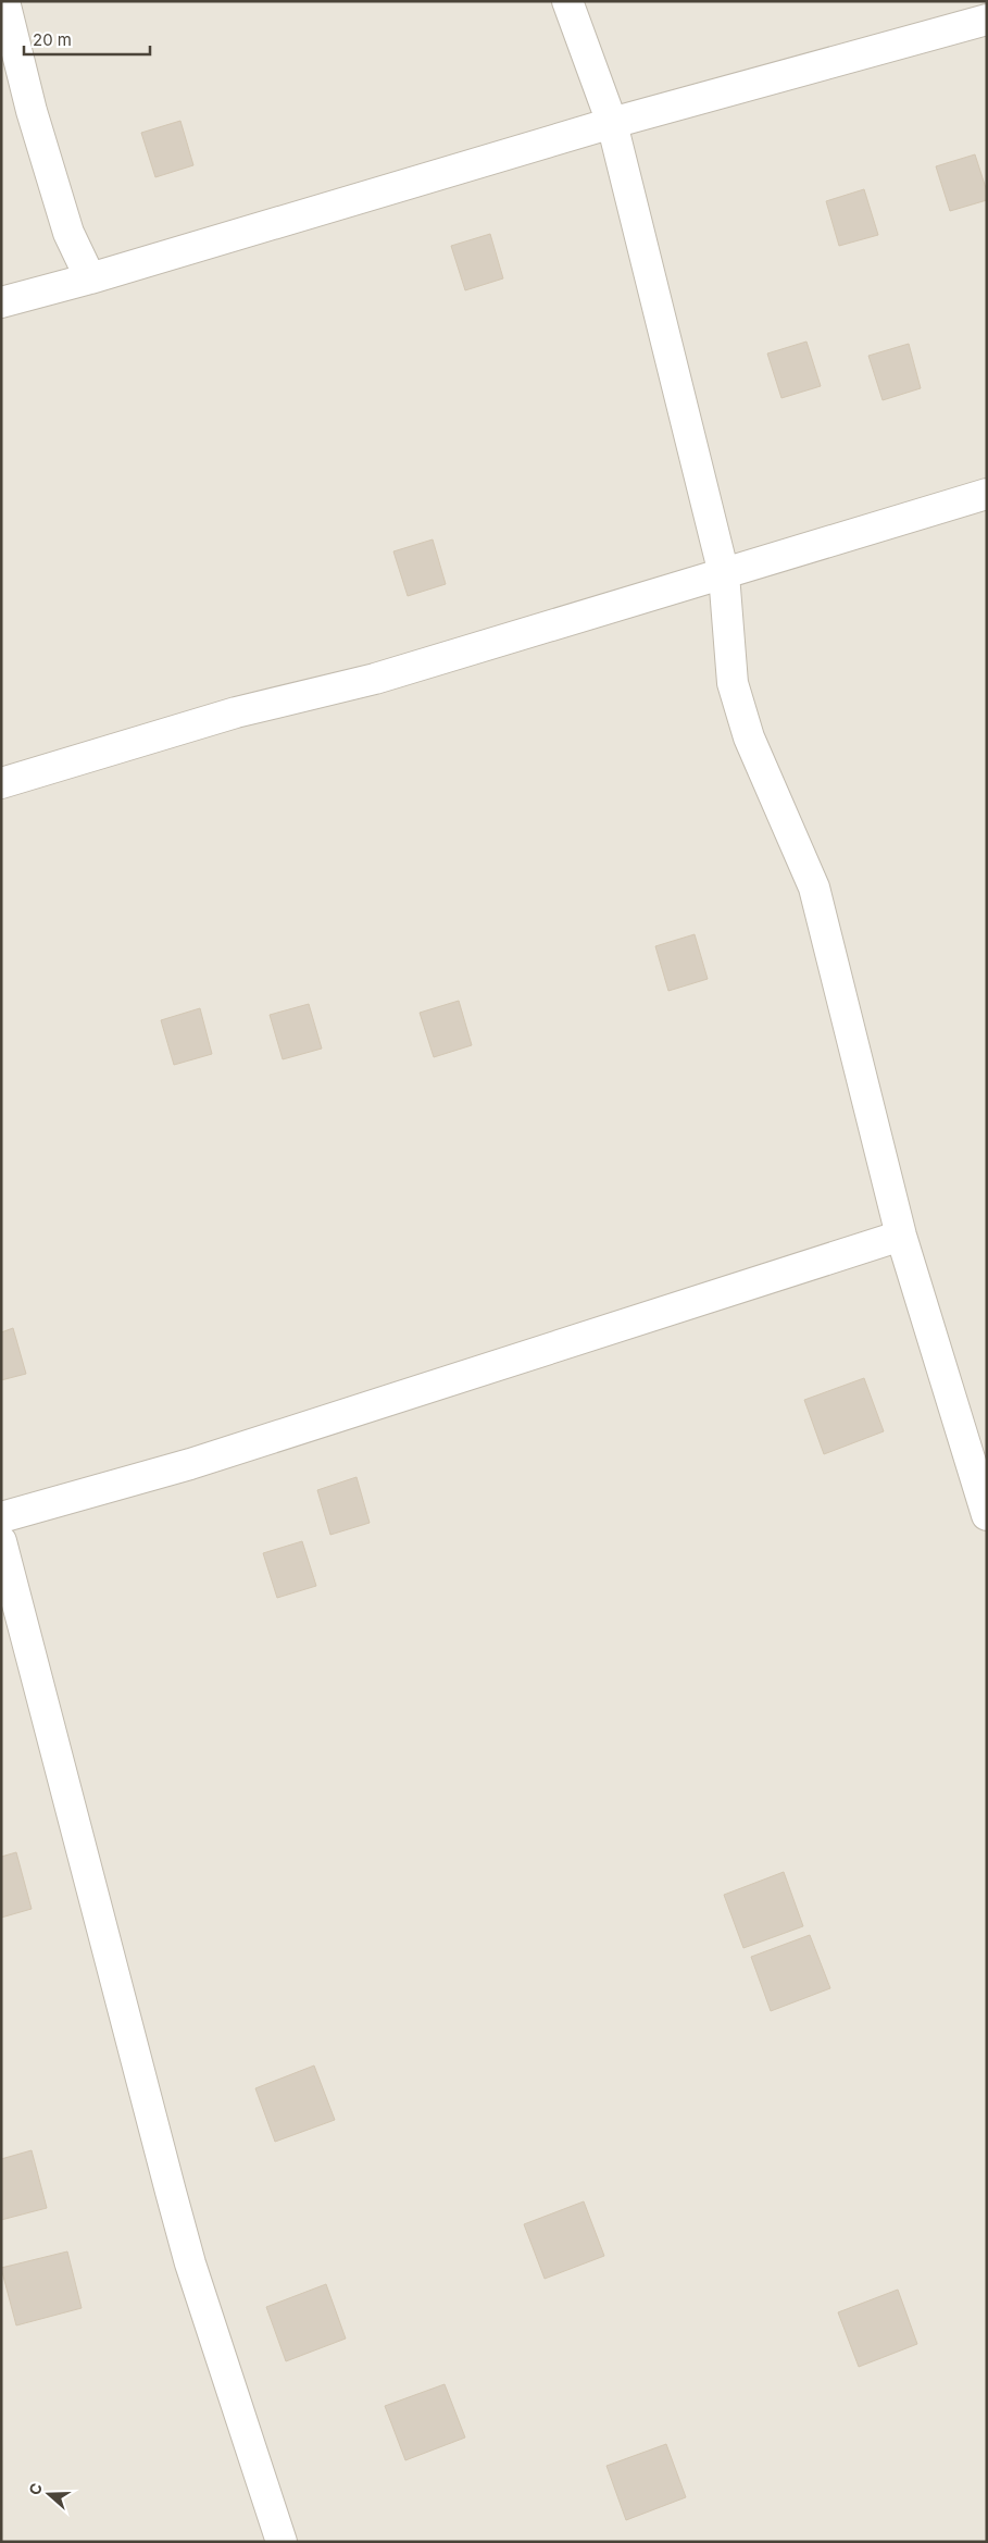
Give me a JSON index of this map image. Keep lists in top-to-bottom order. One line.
{"scale_bar":"20 m","north":"left"}
